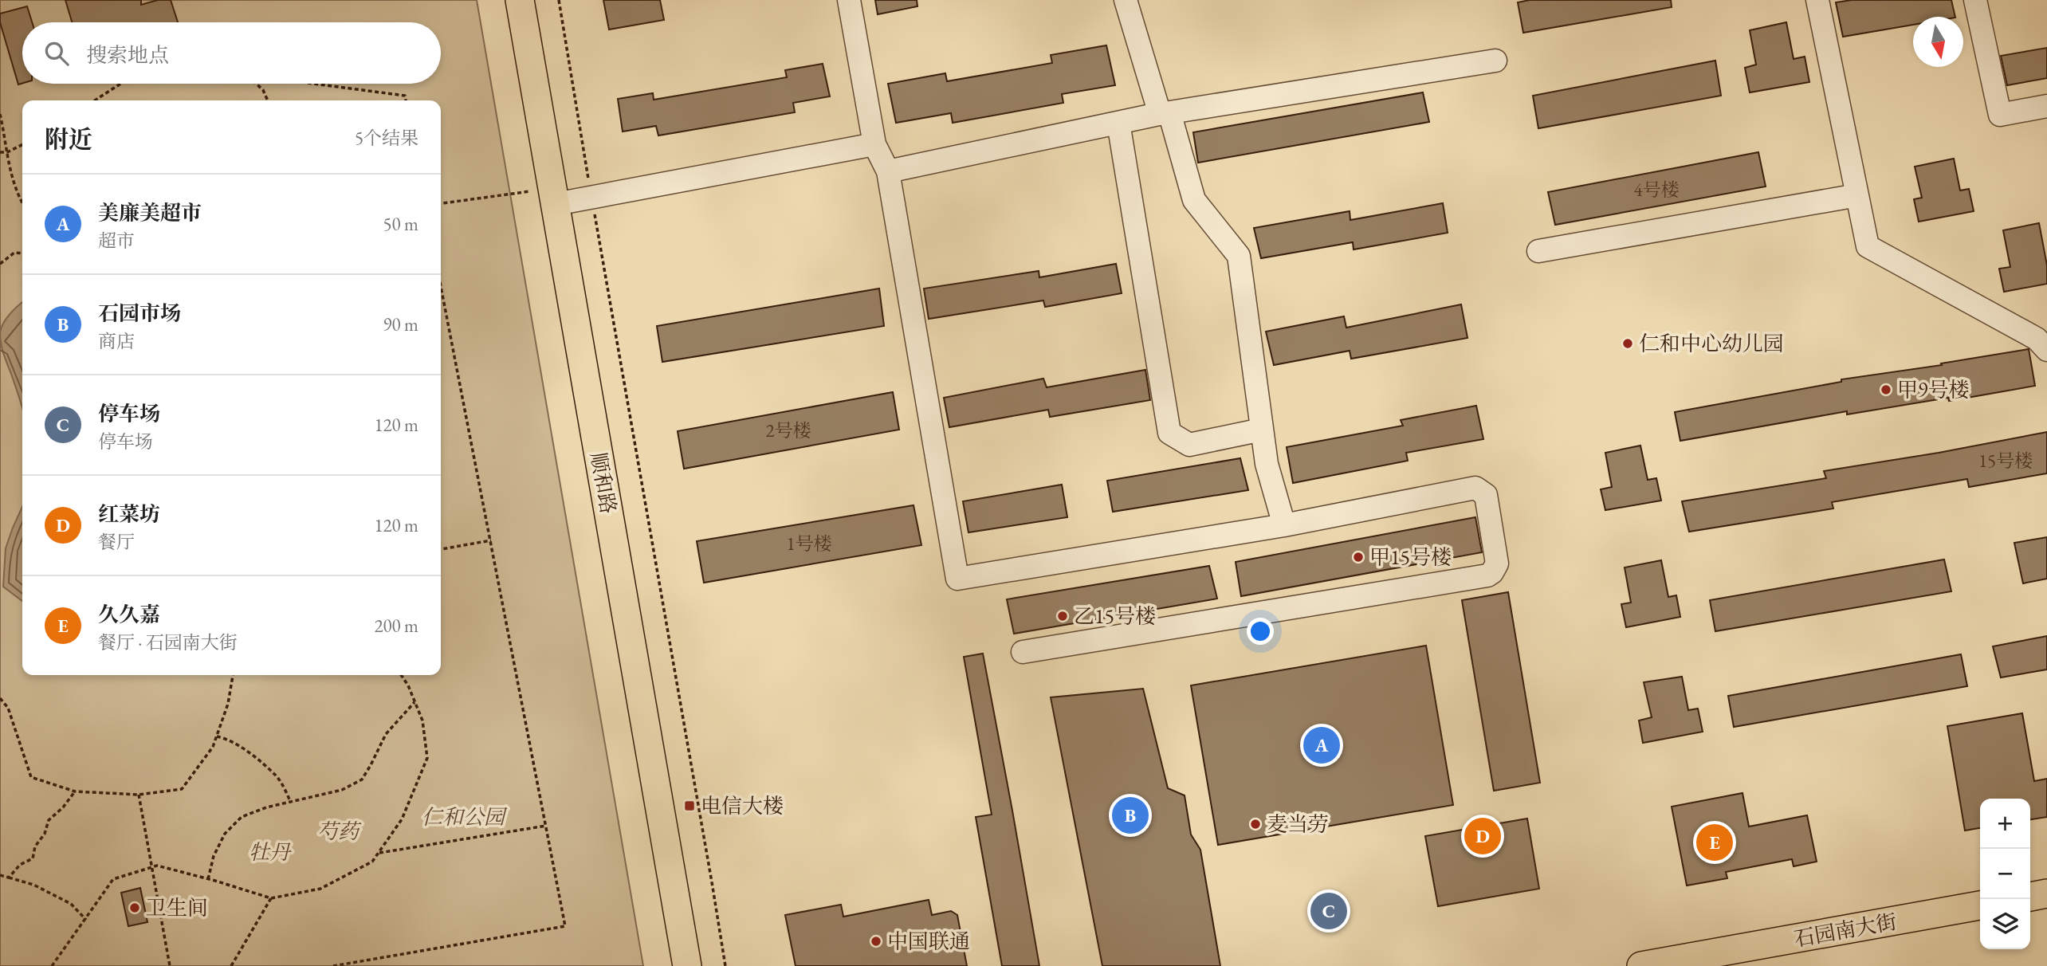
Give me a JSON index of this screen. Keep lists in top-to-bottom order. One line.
{"streets":{"main road":["顺和路","石园南大街"]},"parks":["仁和公园","芍药","牡丹"],"places":{"other":["仁和中心幼儿园","甲9号楼","甲15号楼","乙15号楼","麦当劳","卫生间","中国联通"],"transit":["电信大楼"]},"house_numbers":["4号楼","2号楼","15号楼","1号楼"],"north":"bottom","page":{"search":"搜索地点","heading":["附近","5个结果"],"list":[{"mark":"A","name":"美廉美超市","note":"超市","value":"50 m"},{"mark":"B","name":"石园市场","note":"商店","value":"90 m"},{"mark":"C","name":"停车场","note":"停车场","value":"120 m"},{"mark":"D","name":"红菜坊","note":"餐厅","value":"120 m"},{"mark":"E","name":"久久嘉","note":"餐厅 · 石园南大街","value":"200 m"}],"pins":["A","B","D","E","C"],"map_buttons":["+","−"]}}
